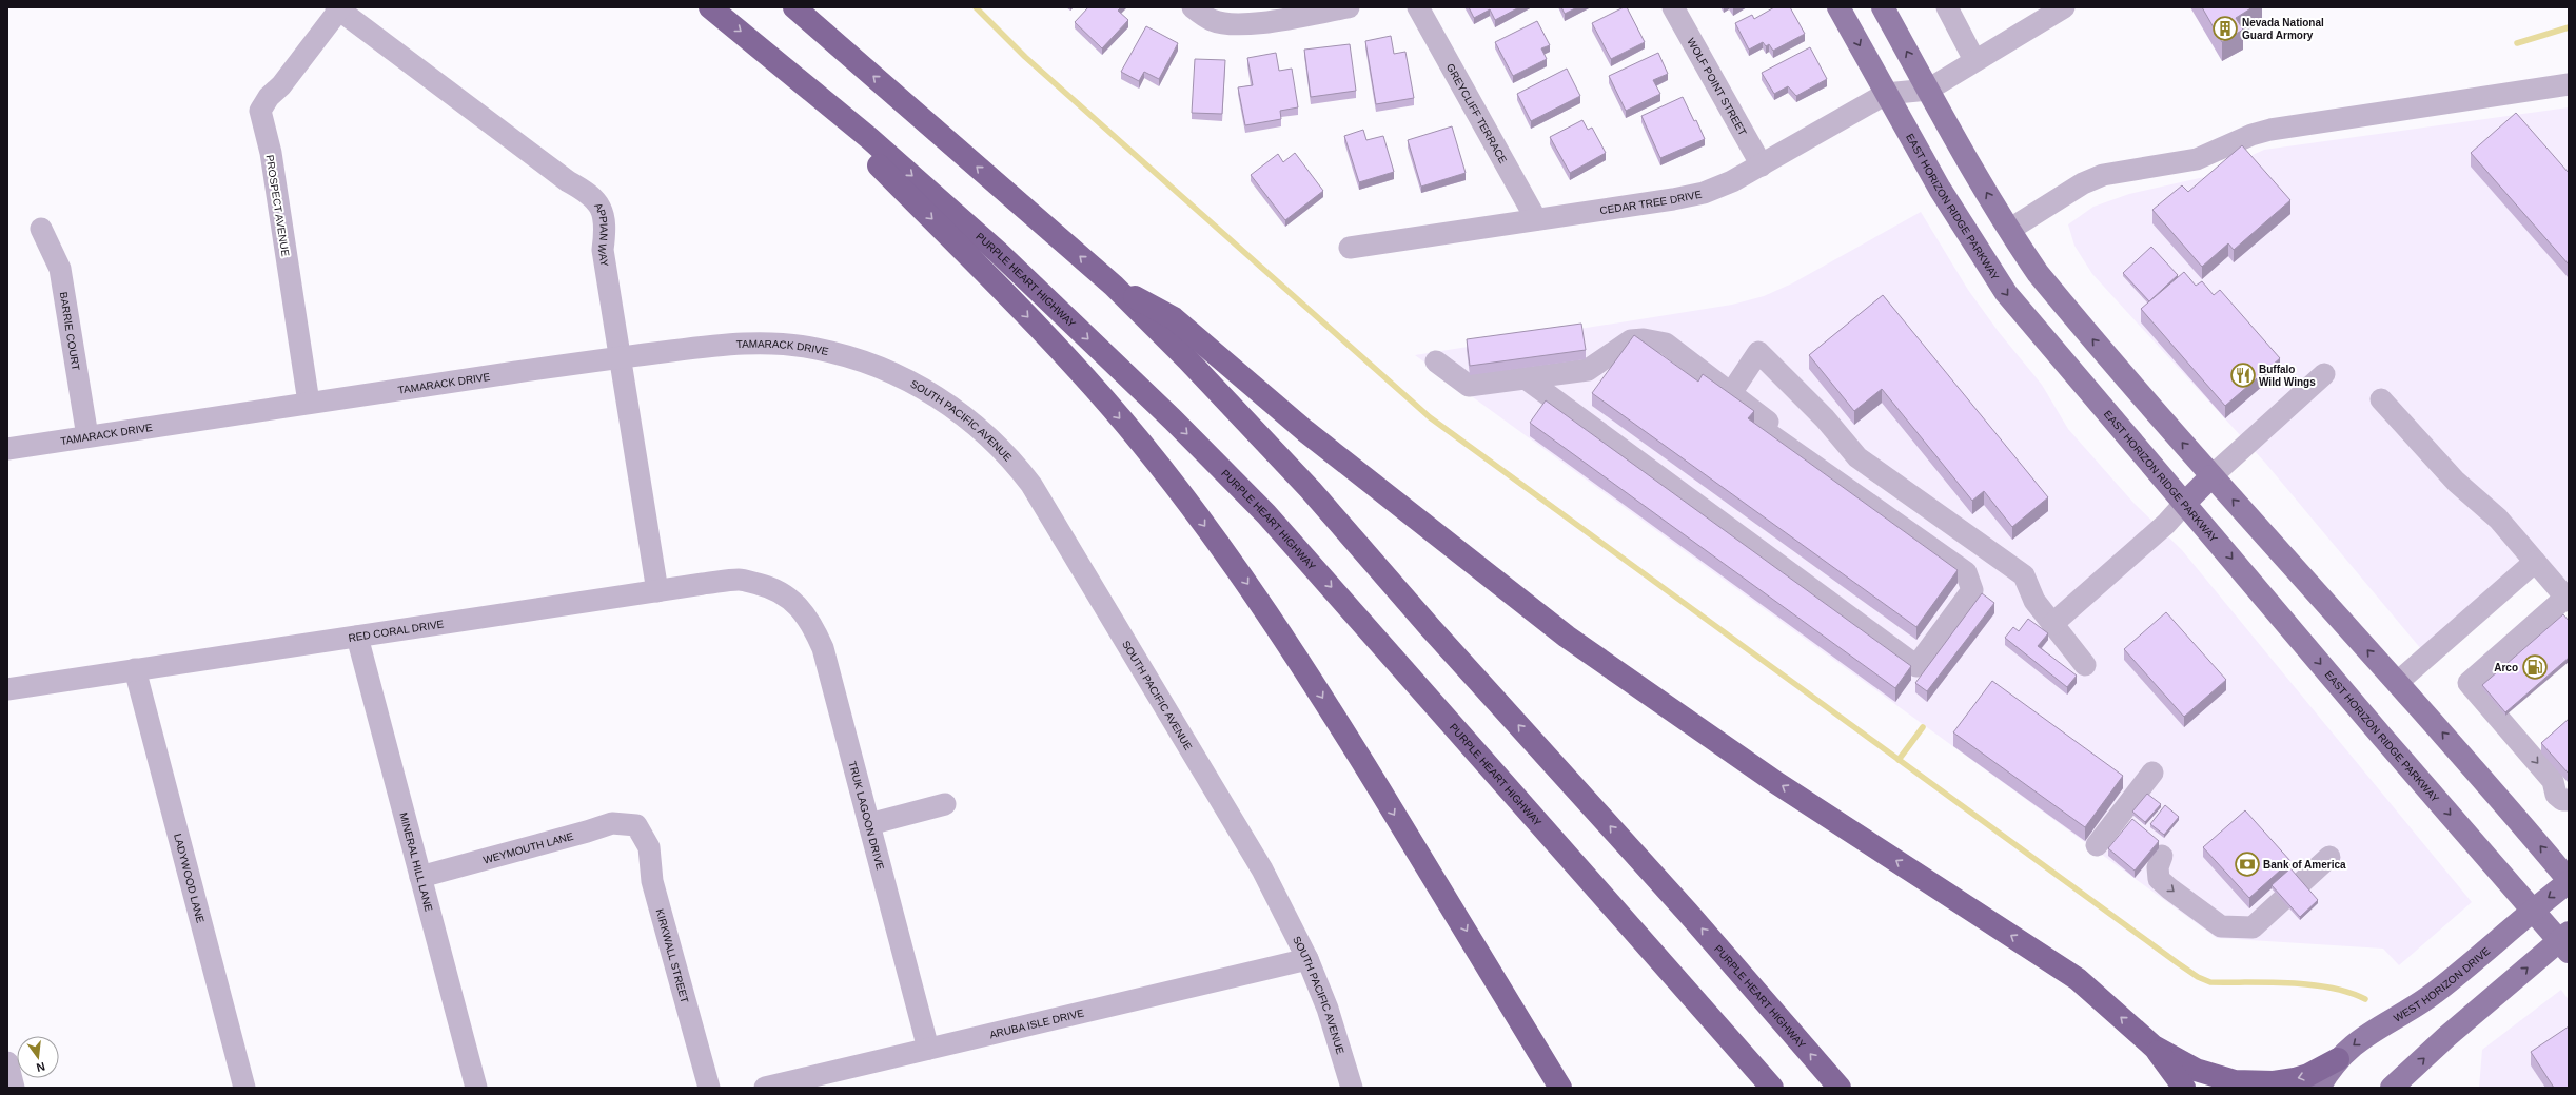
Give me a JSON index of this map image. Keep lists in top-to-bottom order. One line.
{"streets":{"highway":["PURPLE HEART HIGHWAY"],"main road":["EAST HORIZON RIDGE PARKWAY","WEST HORIZON DRIVE"],"street":["WOLF POINT STREET","GREYCLIFF TERRACE","CEDAR TREE DRIVE","PROSPECT AVENUE","APPIAN WAY","BARRIE COURT","TAMARACK DRIVE","SOUTH PACIFIC AVENUE","RED CORAL DRIVE","TRUK LAGOON DRIVE","WEYMOUTH LANE","MINERAL HILL LANE","LADYWOOD LANE","KIRKWALL STREET","ARUBA ISLE DRIVE"]},"crossings":[["WOLF POINT STREET","CEDAR TREE DRIVE"],["GREYCLIFF TERRACE","CEDAR TREE DRIVE"],["CEDAR TREE DRIVE","EAST HORIZON RIDGE PARKWAY"],["PROSPECT AVENUE","APPIAN WAY"],["PROSPECT AVENUE","TAMARACK DRIVE"],["EAST HORIZON RIDGE PARKWAY","WEST HORIZON DRIVE"],["APPIAN WAY","TAMARACK DRIVE"],["APPIAN WAY","RED CORAL DRIVE"],["BARRIE COURT","TAMARACK DRIVE"],["TAMARACK DRIVE","SOUTH PACIFIC AVENUE"],["SOUTH PACIFIC AVENUE","ARUBA ISLE DRIVE"],["RED CORAL DRIVE","TRUK LAGOON DRIVE"],["RED CORAL DRIVE","MINERAL HILL LANE"],["RED CORAL DRIVE","LADYWOOD LANE"],["TRUK LAGOON DRIVE","ARUBA ISLE DRIVE"],["WEYMOUTH LANE","MINERAL HILL LANE"],["WEYMOUTH LANE","KIRKWALL STREET"]],"places":{"building":["Nevada National Guard Armory"],"restaurant":["Buffalo Wild Wings"],"fuel station":["Arco"],"bank":["Bank of America"]},"north":"bottom"}
